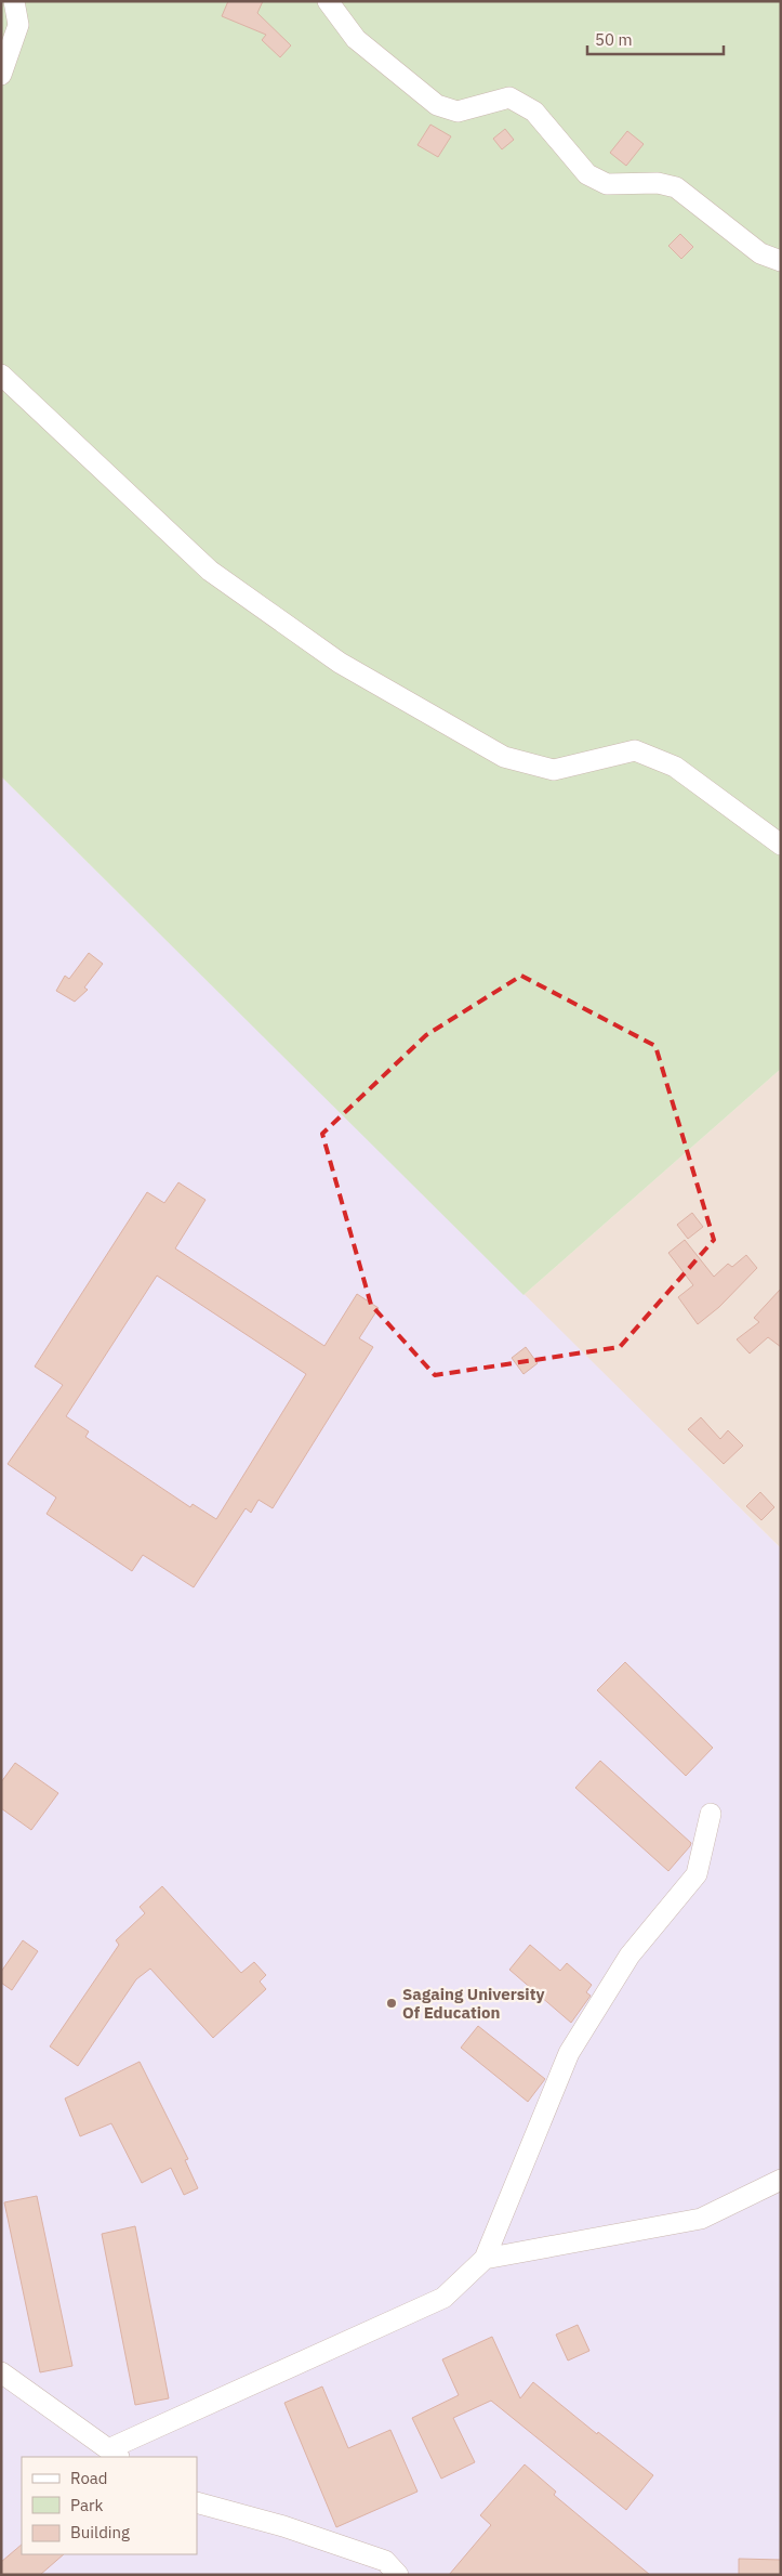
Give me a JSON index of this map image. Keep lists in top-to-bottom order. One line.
{"places":["Sagaing University Of Education"],"legend":["Road","Park","Building"],"scale_bar":"50 m"}
